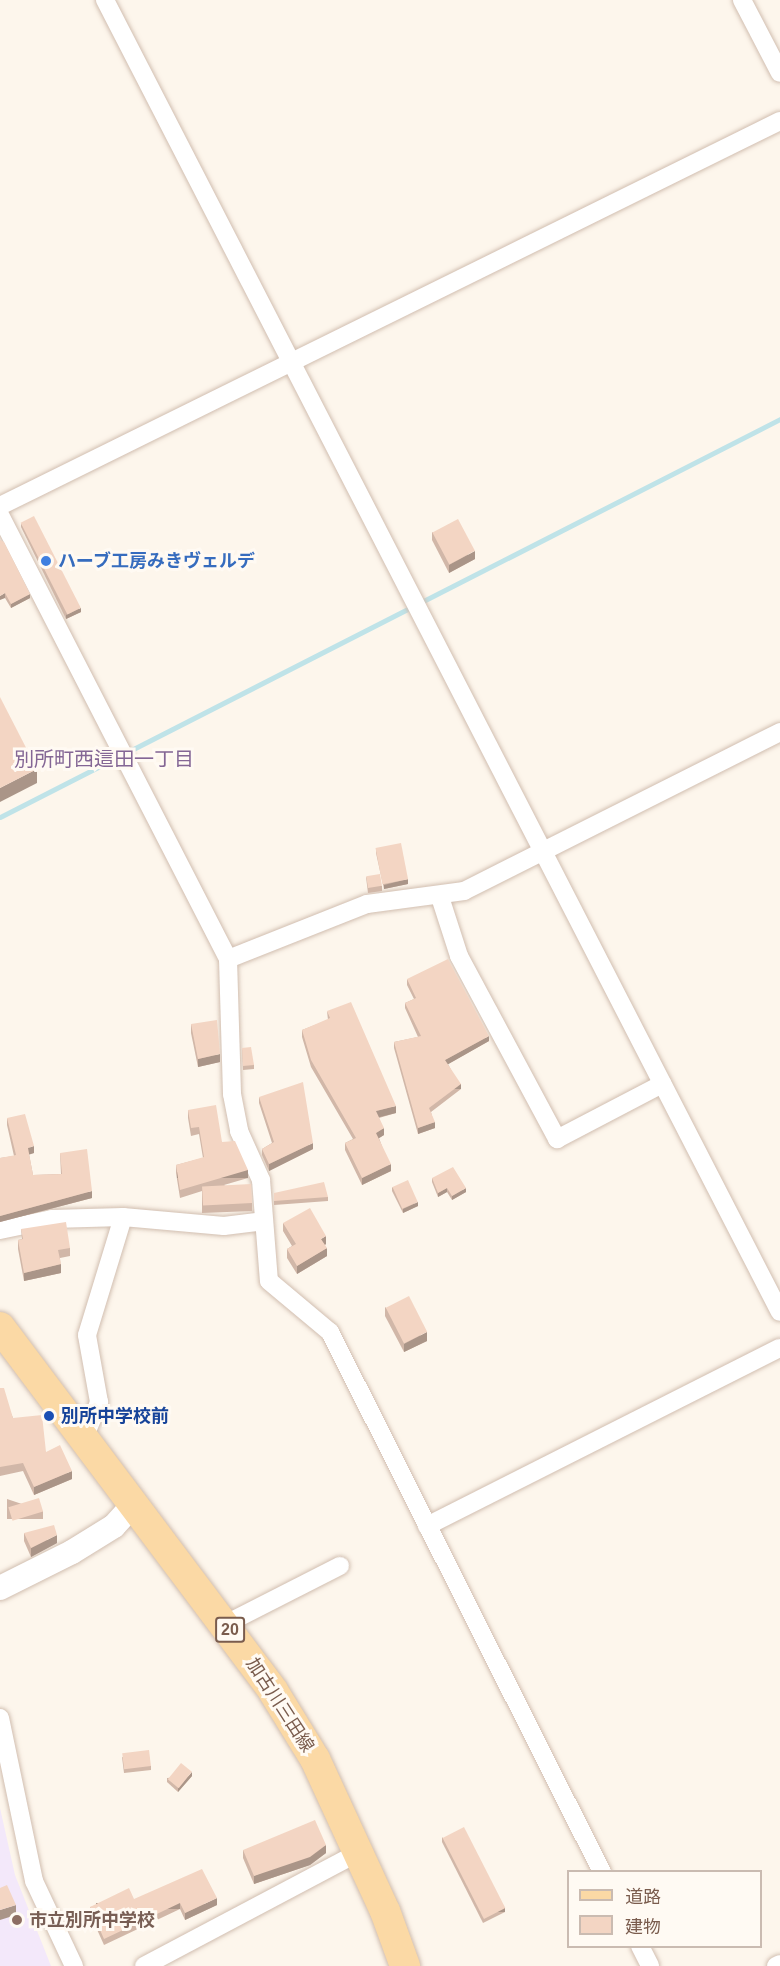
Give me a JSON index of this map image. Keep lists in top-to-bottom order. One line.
{"streets":{"main road":["20","加古川三田線"]},"districts":["別所町西這田一丁目"],"places":["ハーブ工房みきヴェルデ","別所中学校前","市立別所中学校"],"legend":["道路","建物"]}
